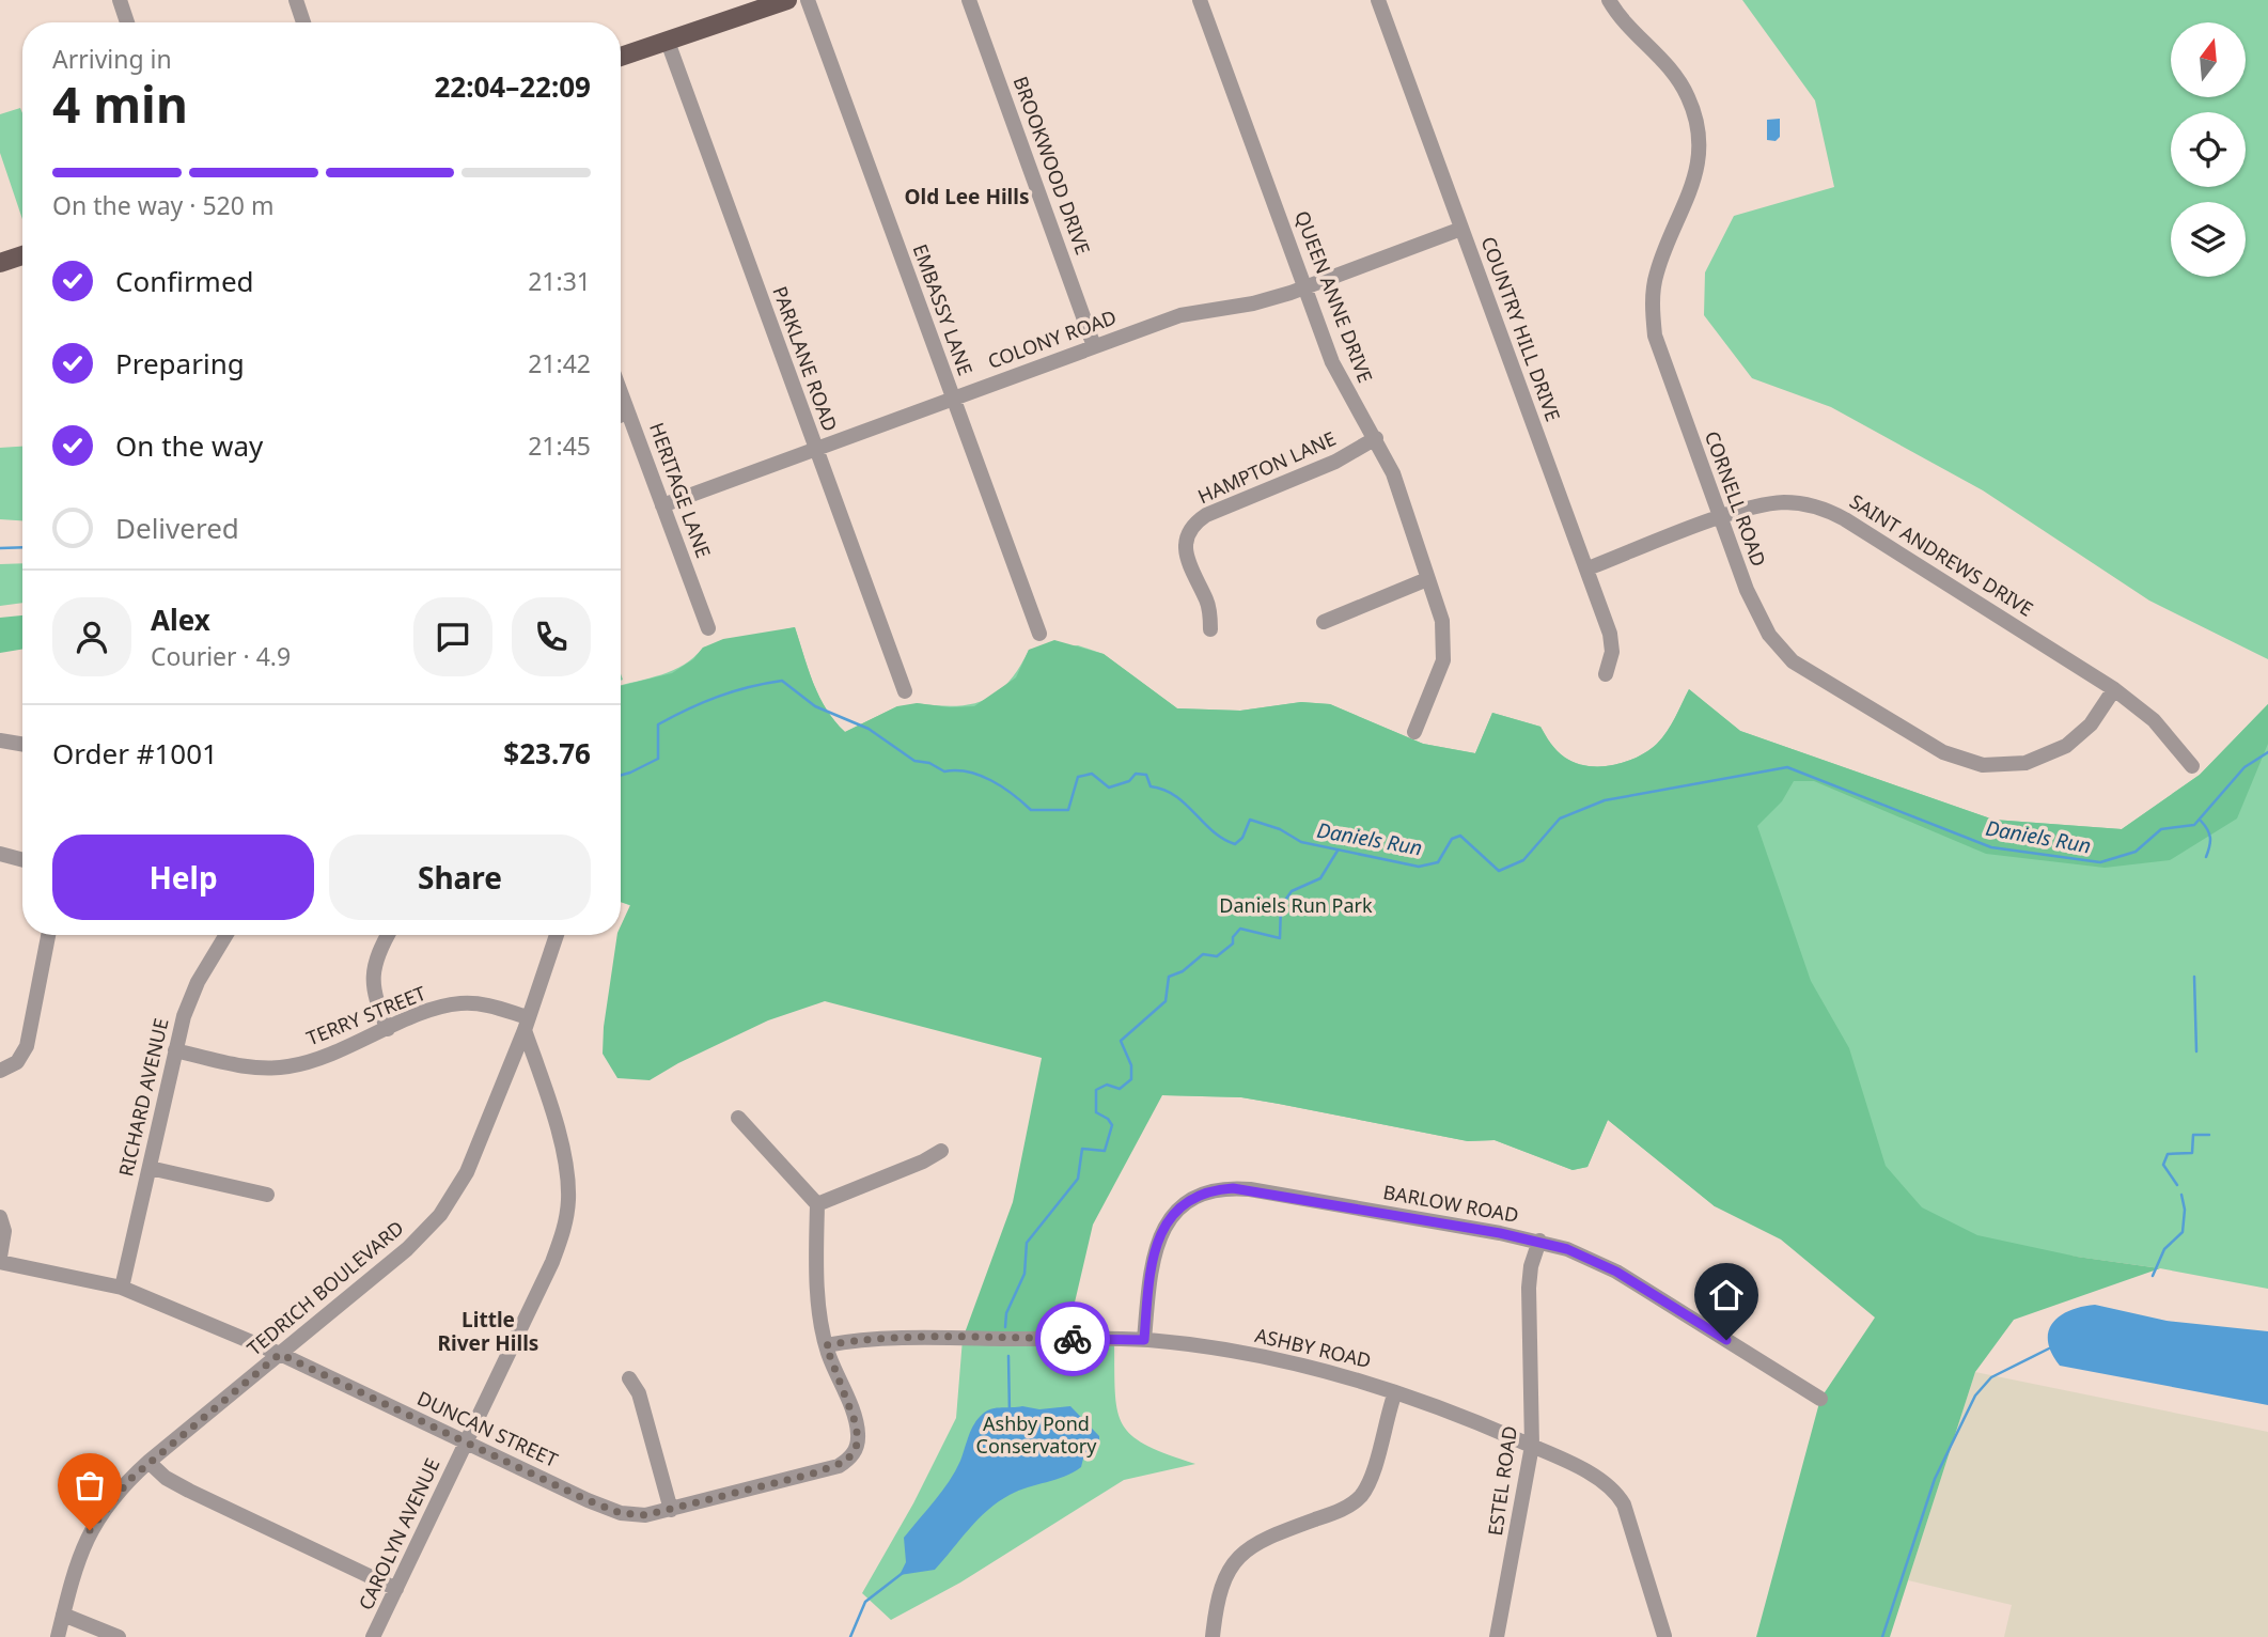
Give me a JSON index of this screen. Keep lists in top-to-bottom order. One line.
{"streets":{"street":["BROOKWOOD DRIVE","QUEEN ANNE DRIVE","EMBASSY LANE","COUNTRY HILL DRIVE","COLONY ROAD","PARKLANE ROAD","HAMPTON LANE","HERITAGE LANE","CORNELL ROAD","SAINT ANDREWS DRIVE","TERRY STREET","RICHARD AVENUE","BARLOW ROAD","TEDRICH BOULEVARD","ASHBY ROAD","DUNCAN STREET","ESTEL ROAD","CAROLYN AVENUE"]},"crossings":[["BROOKWOOD DRIVE","COLONY ROAD"],["QUEEN ANNE DRIVE","COLONY ROAD"],["QUEEN ANNE DRIVE","HAMPTON LANE"],["EMBASSY LANE","COLONY ROAD"],["COUNTRY HILL DRIVE","COLONY ROAD"],["COUNTRY HILL DRIVE","SAINT ANDREWS DRIVE"],["COLONY ROAD","PARKLANE ROAD"],["COLONY ROAD","HERITAGE LANE"],["CORNELL ROAD","SAINT ANDREWS DRIVE"],["TERRY STREET","RICHARD AVENUE"],["TERRY STREET","TEDRICH BOULEVARD"],["TERRY STREET","CAROLYN AVENUE"],["RICHARD AVENUE","DUNCAN STREET"],["BARLOW ROAD","ASHBY ROAD"],["BARLOW ROAD","ESTEL ROAD"],["TEDRICH BOULEVARD","DUNCAN STREET"],["TEDRICH BOULEVARD","CAROLYN AVENUE"],["ASHBY ROAD","DUNCAN STREET"],["ASHBY ROAD","ESTEL ROAD"],["DUNCAN STREET","CAROLYN AVENUE"]],"districts":["Old Lee Hills","Little River Hills"],"water":["Daniels Run"],"parks":["Daniels Run Park","Ashby Pond Conservatory"],"north":"top","page":{"heading":["4 min","Arriving in","22:04–22:09"],"panel":["Alex","Courier · 4.9","Order #1001","$23.76"],"bar":"On the way · 520 m","list":[["Confirmed","21:31"],["Preparing","21:42"],["On the way","21:45"],"Delivered"],"buttons":["Help","Share"]}}
